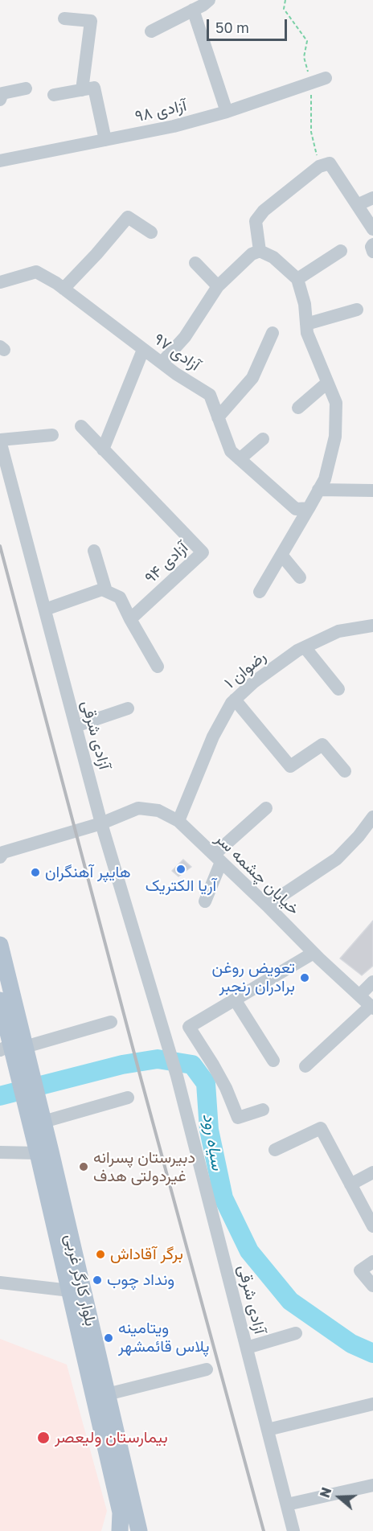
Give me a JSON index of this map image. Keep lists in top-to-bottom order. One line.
{"streets":{"main road":["بلوار کارگر غربی"],"street":["آزادی ۹۸","آزادی ۹۷","آزادی ۹۴","رضوان ۱","آزادی شرقی","خیابان چشمه سر"]},"crossings":[["رضوان ۱","خیابان چشمه سر"],["آزادی شرقی","خیابان چشمه سر"]],"water":["سیاه رود"],"places":["آریا الکتریک","هایپر آهنگران","تعویض روغن برادران رنجبر","دبیرستان پسرانه غیردولتی هدف","برگر آقاداش","ونداد چوب","ویتامینه پلاس قائمشهر","بیمارستان ولیعصر"],"scale_bar":"50 m","north":"left"}
